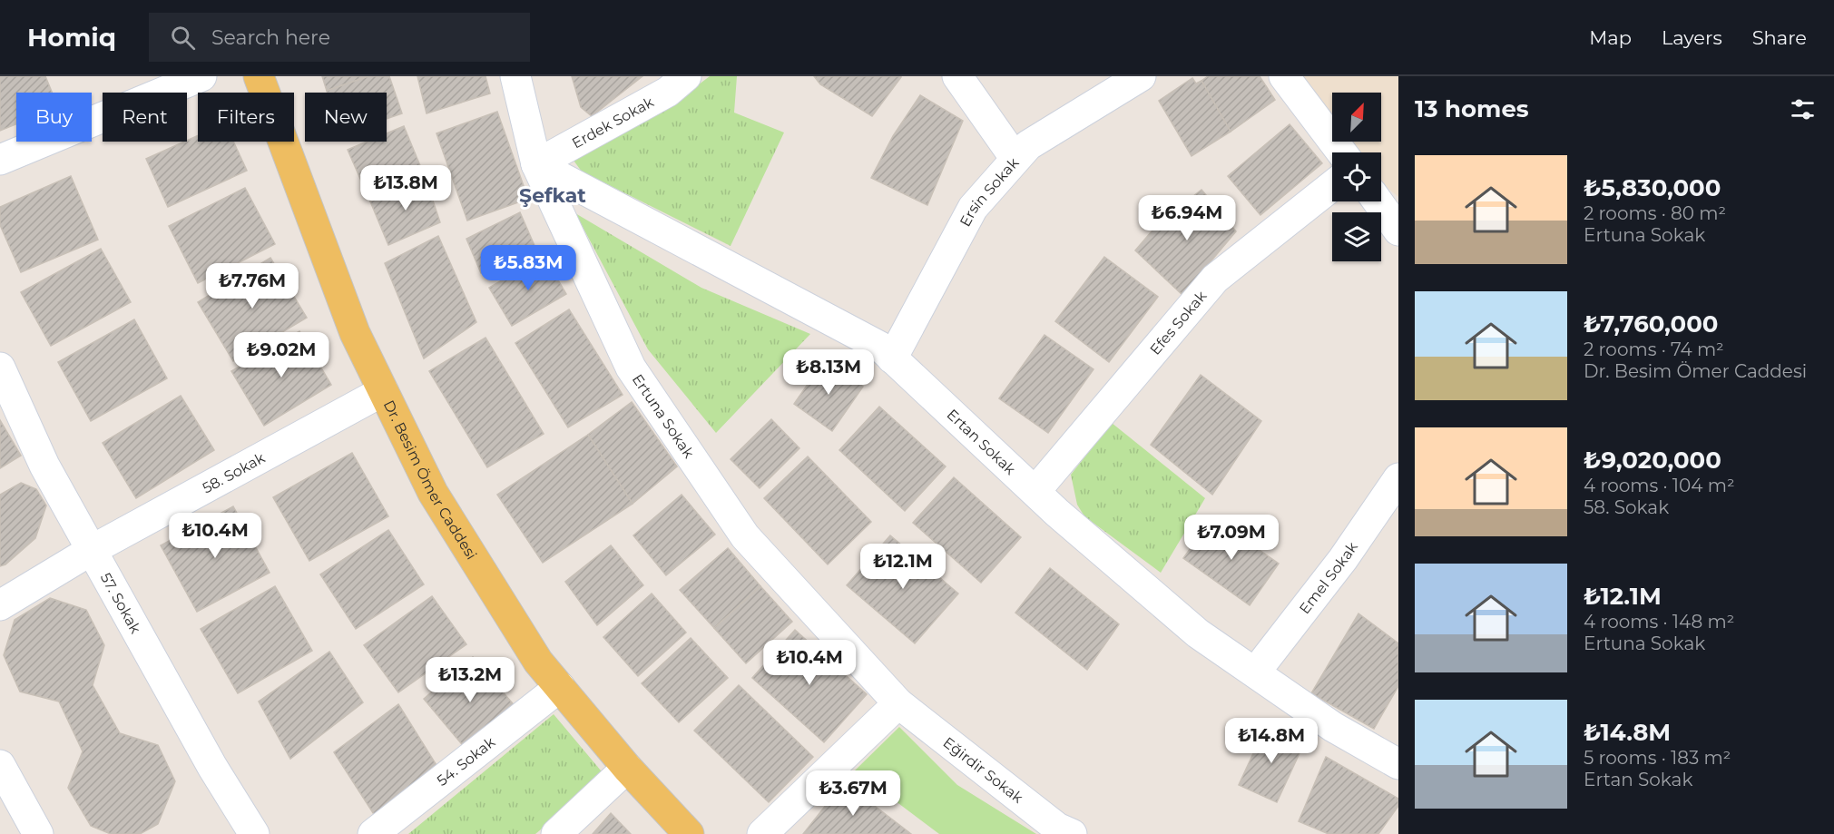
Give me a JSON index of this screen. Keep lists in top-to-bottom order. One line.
{"streets":{"main road":["Dr. Besim Ömer Caddesi"],"street":["Erdek Sokak","Ersin Sokak","Efes Sokak","Ertuna Sokak","Ertan Sokak","58. Sokak","Emel Sokak","57. Sokak","54. Sokak","Eğirdir Sokak"]},"crossings":[["Erdek Sokak","Ertuna Sokak"],["Erdek Sokak","Ertan Sokak"],["Ersin Sokak","Ertan Sokak"],["Efes Sokak","Ertan Sokak"],["Ertuna Sokak","Ertan Sokak"],["Ertuna Sokak","Eğirdir Sokak"],["Ertan Sokak","Emel Sokak"],["58. Sokak","Dr. Besim Ömer Caddesi"],["58. Sokak","57. Sokak"],["Dr. Besim Ömer Caddesi","54. Sokak"]],"districts":["Şefkat"],"north":"top right","page":{"header":"Homiq","search":"Search here","nav":["Map","Layers","Share"],"heading":"13 homes","chip":["Buy","Rent","Filters","New"],"list":[{"name":"₺5,830,000","note":"2 rooms · 80 m² · Ertuna Sokak"},{"name":"₺7,760,000","note":"2 rooms · 74 m² · Dr. Besim Ömer Caddesi"},{"name":"₺9,020,000","note":"4 rooms · 104 m² · 58. Sokak"},{"name":"₺12.1M","note":"4 rooms · 148 m² · Ertuna Sokak"},{"name":"₺14.8M","note":"5 rooms · 183 m² · Ertan Sokak"}],"price":["₺13.8M","₺6.94M","₺5.83M","₺7.76M","₺9.02M","₺8.13M","₺10.4M","₺7.09M","₺12.1M","₺10.4M","₺13.2M","₺14.8M","₺3.67M"]}}
